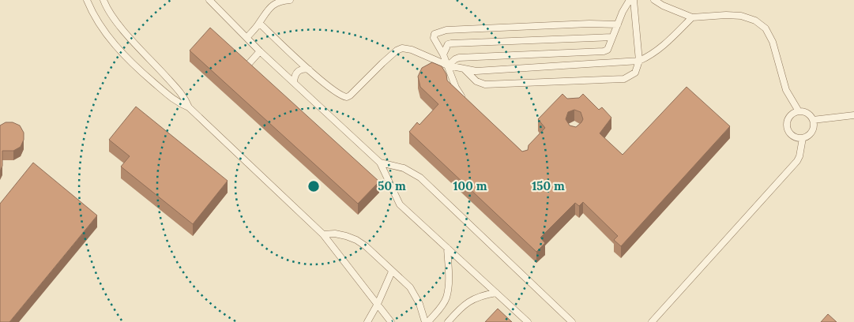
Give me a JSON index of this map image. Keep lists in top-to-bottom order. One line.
{"rings":["50 m","100 m","150 m"]}
